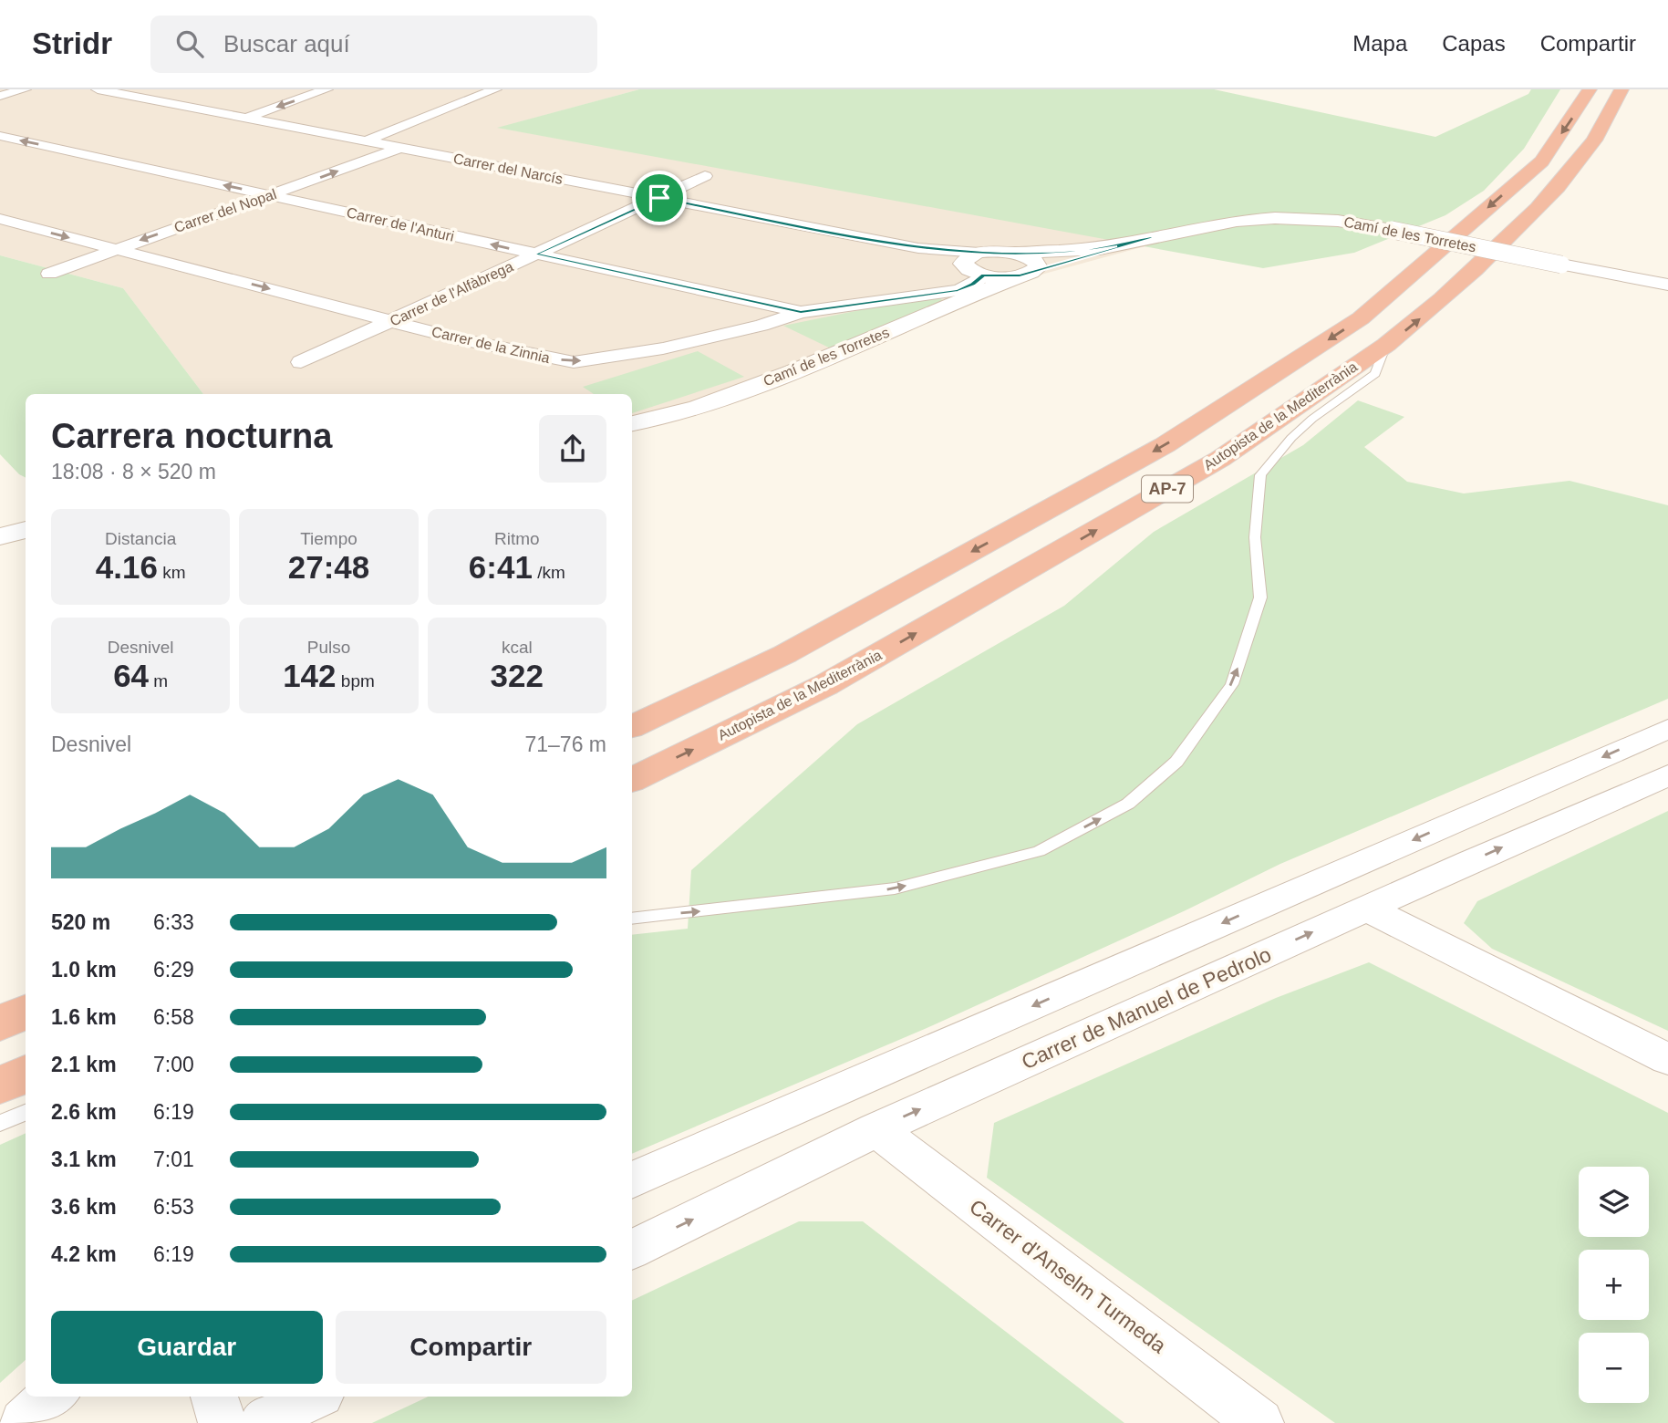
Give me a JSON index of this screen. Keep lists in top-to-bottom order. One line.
{"streets":{"highway":["Autopista de la Mediterrània","AP-7"],"street":["Carrer del Narcís","Carrer del Nopal","Carrer de l'Anturi","Camí de les Torretes","Carrer de l'Alfàbrega","Carrer de la Zinnia","Carrer de Manuel de Pedrolo","Carrer d'Anselm Turmeda"]},"crossings":[["Carrer del Narcís","Carrer del Nopal"],["Carrer del Narcís","Camí de les Torretes"],["Carrer del Narcís","Carrer de l'Alfàbrega"],["Carrer del Nopal","Carrer de l'Anturi"],["Carrer del Nopal","Carrer de la Zinnia"],["Carrer de l'Anturi","Carrer de l'Alfàbrega"],["Carrer de l'Anturi","Carrer de la Zinnia"],["Carrer de l'Alfàbrega","Carrer de la Zinnia"],["Carrer de Manuel de Pedrolo","Carrer d'Anselm Turmeda"]],"one_way":["Carrer de l'Anturi","Carrer de la Zinnia"],"page":{"header":"Stridr","search":"Buscar aquí","nav":["Mapa","Capas","Compartir"],"heading":["Carrera nocturna","18:08 · 8 × 520 m"],"stats":[["Distancia","4.16 km"],["Tiempo","27:48"],["Ritmo","6:41 /km"],["Desnivel","64 m"],["Pulso","142 bpm"],["kcal","322"]],"chart":["Desnivel","71–76 m"],"list":[{"name":"520 m","note":"6:33"},{"name":"1.0 km","note":"6:29"},{"name":"1.6 km","note":"6:58"},{"name":"2.1 km","note":"7:00"},{"name":"2.6 km","note":"6:19"},{"name":"3.1 km","note":"7:01"},{"name":"3.6 km","note":"6:53"},{"name":"4.2 km","note":"6:19"}],"map_buttons":["+","−"],"buttons":["Guardar","Compartir"]}}
